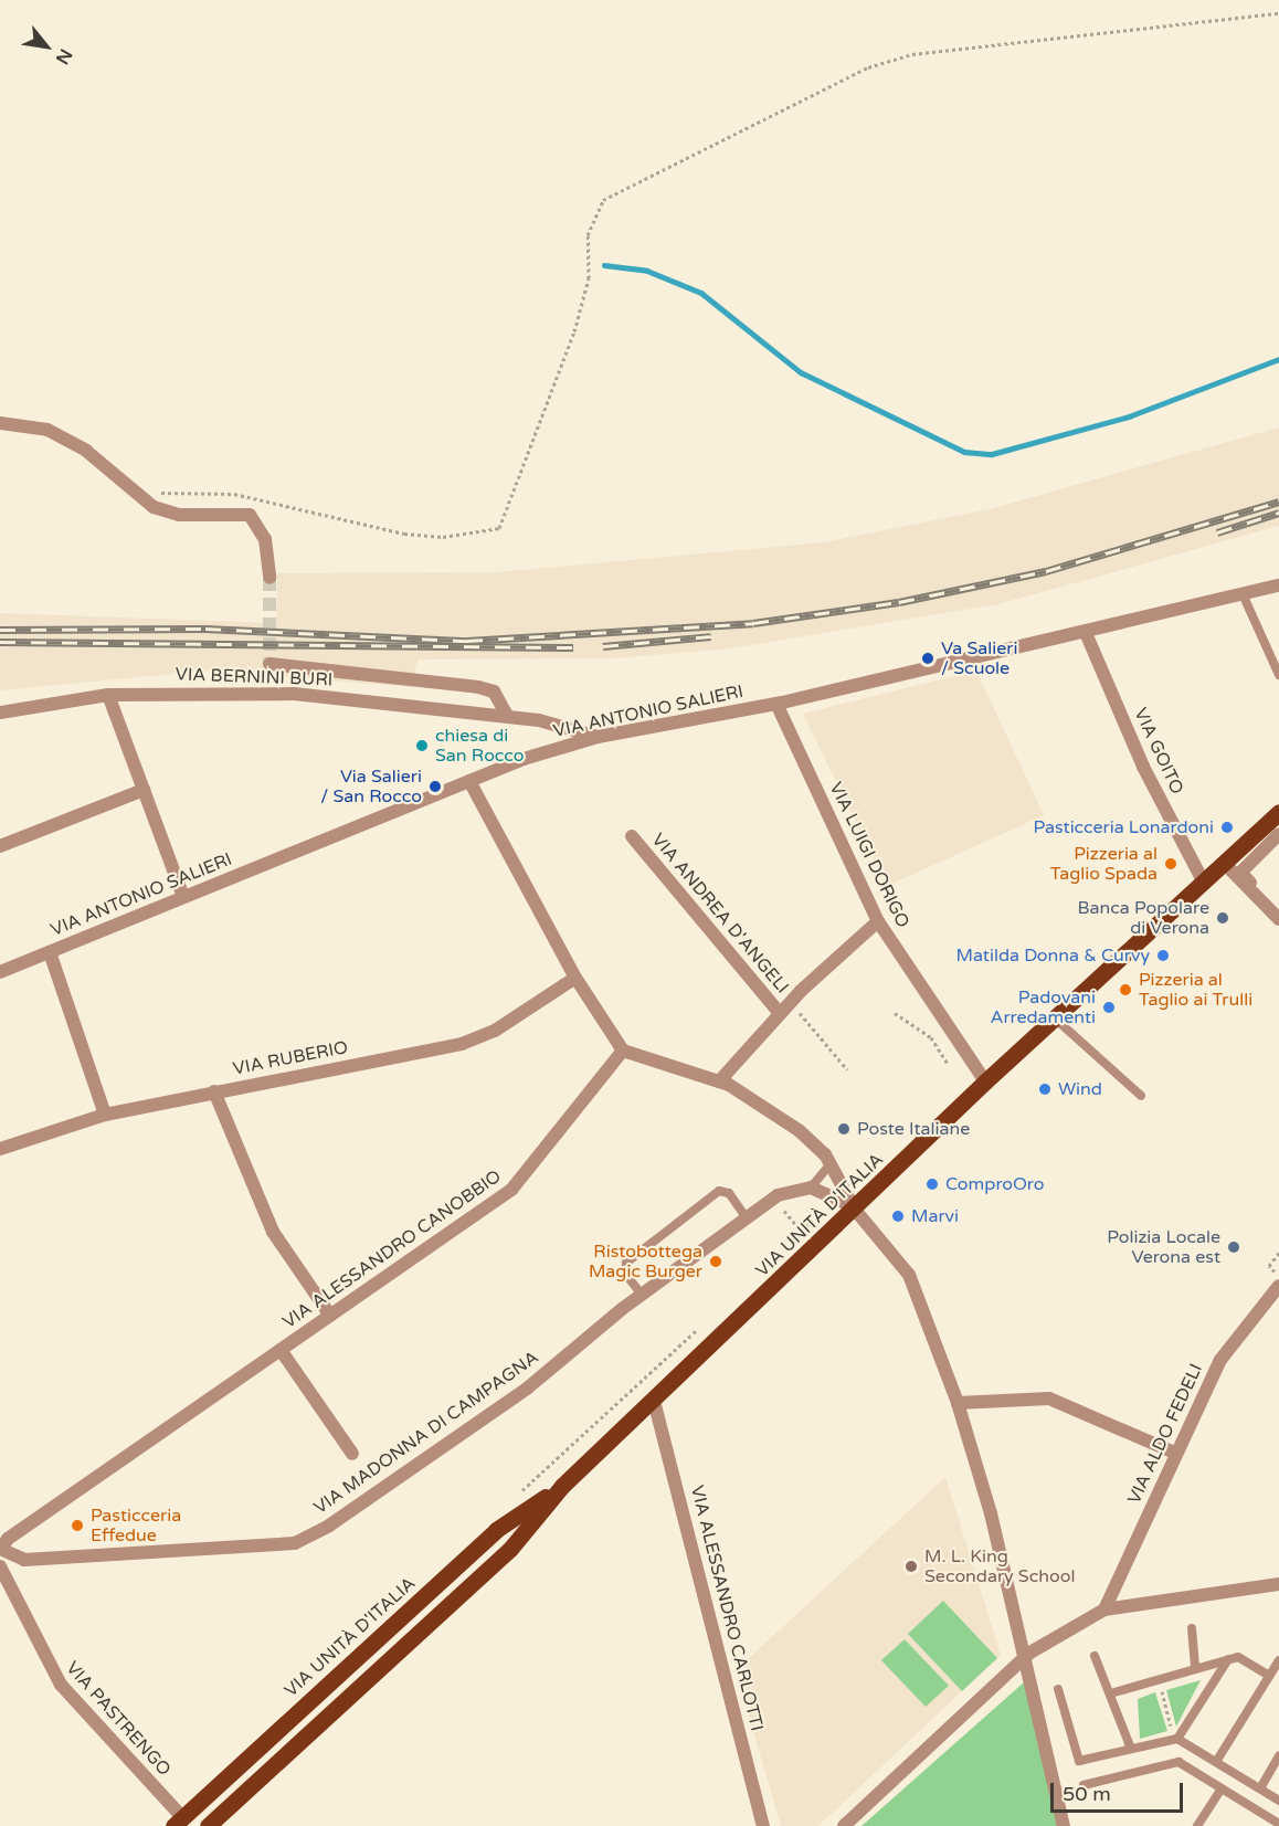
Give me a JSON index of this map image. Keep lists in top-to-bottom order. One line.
{"streets":{"main road":["VIA UNITÀ D'ITALIA"],"street":["VIA BERNINI BURI","VIA ANTONIO SALIERI","VIA GOITO","VIA LUIGI DORIGO","VIA ANDREA D'ANGELI","VIA RUBERIO","VIA ALESSANDRO CANOBBIO","VIA MADONNA DI CAMPAGNA","VIA ALDO FEDELI","VIA ALESSANDRO CARLOTTI","VIA PASTRENGO"]},"crossings":[["VIA BERNINI BURI","VIA ANTONIO SALIERI"],["VIA ANTONIO SALIERI","VIA GOITO"],["VIA ANTONIO SALIERI","VIA LUIGI DORIGO"],["VIA ANTONIO SALIERI","VIA RUBERIO"],["VIA GOITO","VIA UNITÀ D'ITALIA"],["VIA LUIGI DORIGO","VIA ANDREA D'ANGELI"],["VIA LUIGI DORIGO","VIA UNITÀ D'ITALIA"],["VIA UNITÀ D'ITALIA","VIA ALESSANDRO CARLOTTI"],["VIA UNITÀ D'ITALIA","VIA PASTRENGO"],["VIA ALESSANDRO CANOBBIO","VIA MADONNA DI CAMPAGNA"]],"places":["Va Salieri / Scuole","chiesa di San Rocco","Via Salieri / San Rocco","Pasticceria Lonardoni","Pizzeria al Taglio Spada","Banca Popolare di Verona","Matilda Donna & Curvy","Pizzeria al Taglio ai Trulli","Padovani Arredamenti","Wind","Poste Italiane","ComproOro","Marvi","Polizia Locale Verona est","Ristobottega Magic Burger","Pasticceria Effedue","M. L. King Secondary School"],"scale_bar":"50 m","north":"bottom right"}
